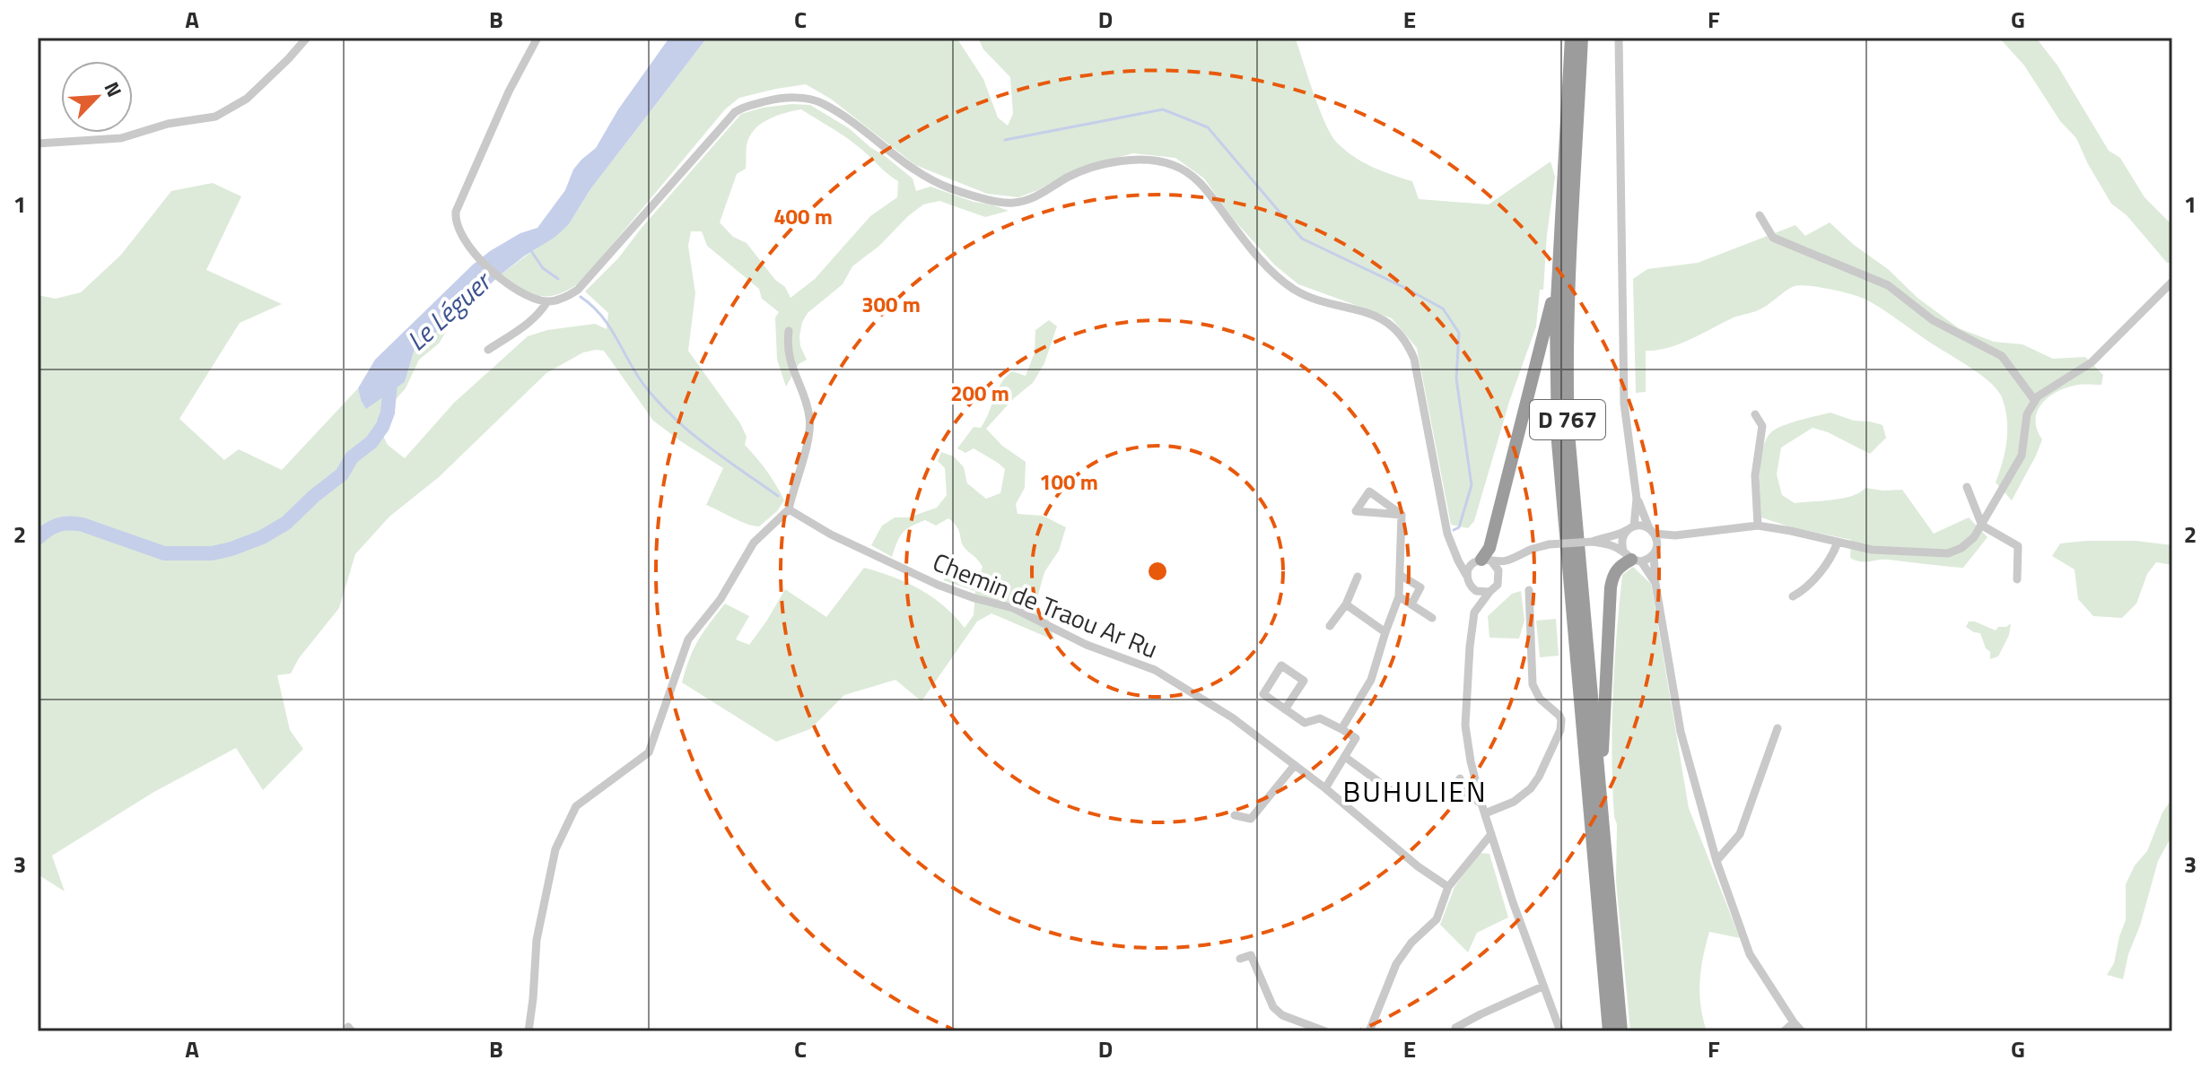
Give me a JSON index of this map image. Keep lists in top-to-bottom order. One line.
{"streets":{"highway":["D 767"],"street":["Chemin de Traou Ar Ru"]},"districts":["BUHULIEN"],"water":["Le Léguer"],"north":"top right","grid":{"columns":["A","B","C","D","E","F","G"],"rows":["1","2","3"]},"rings":["400 m","300 m","200 m","100 m"]}
